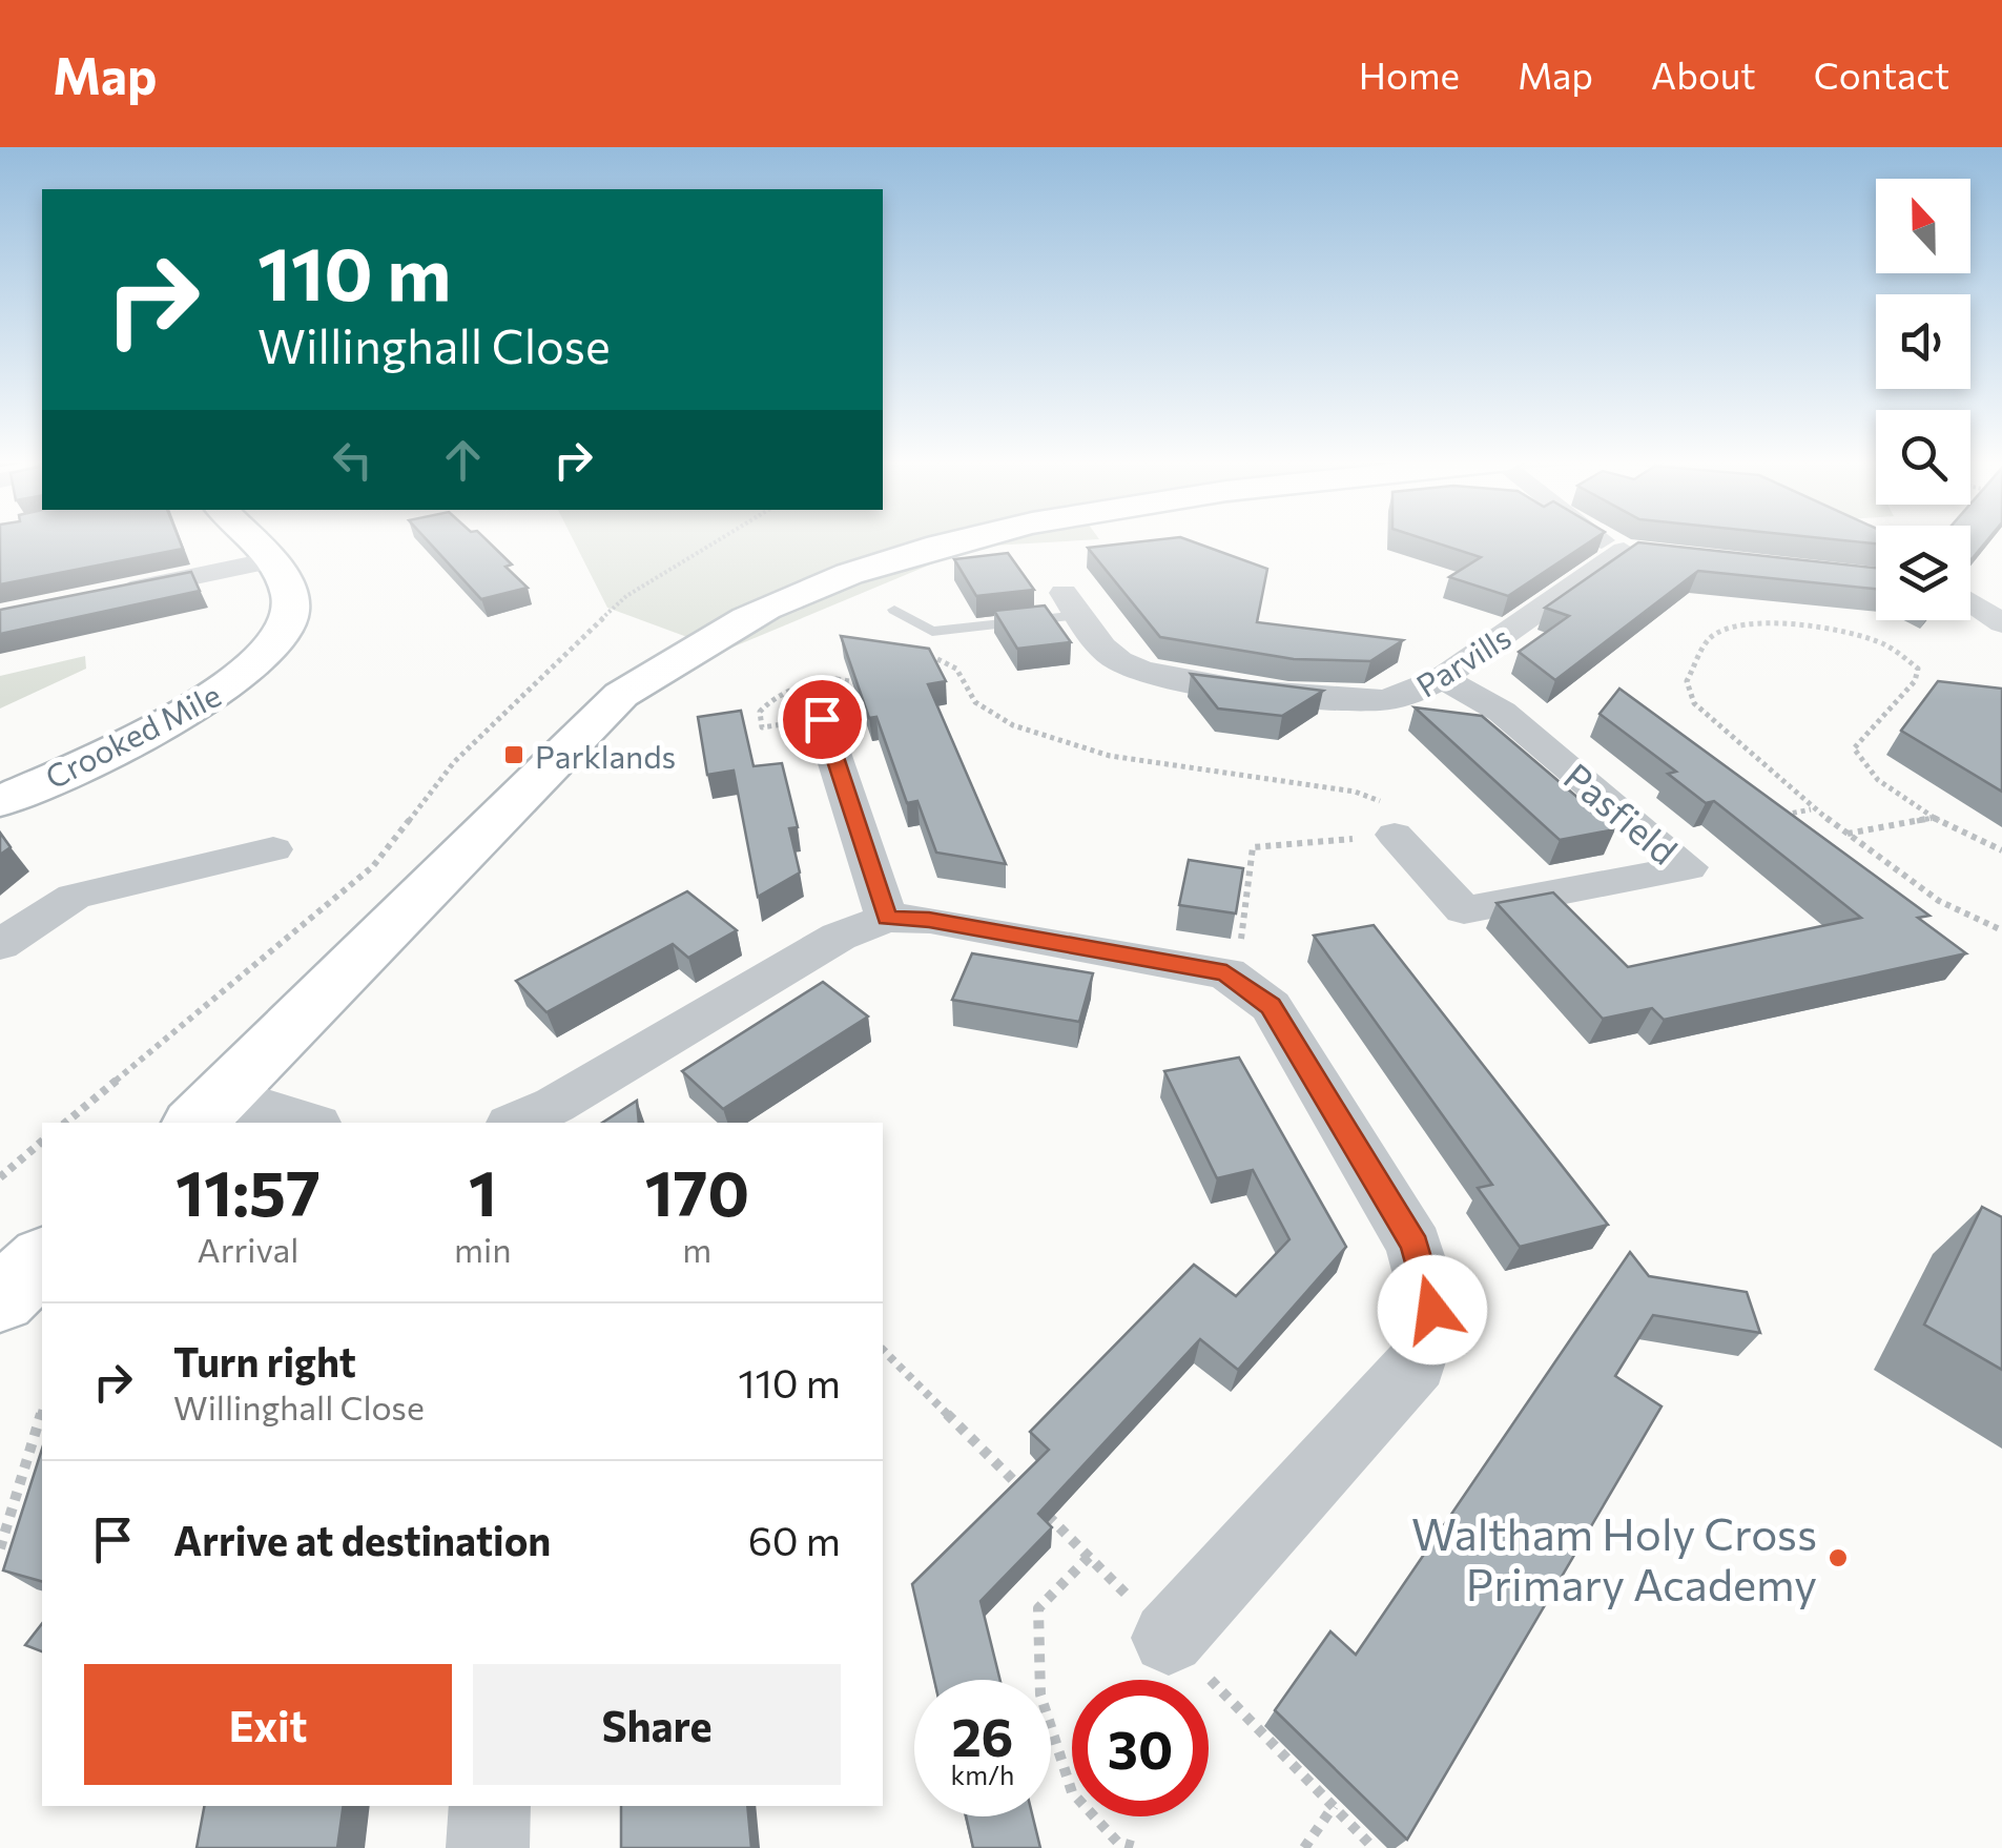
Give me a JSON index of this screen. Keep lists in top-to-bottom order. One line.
{"streets":{"street":["Parvills","Crooked Mile","Pasfield"]},"crossings":[["Parvills","Pasfield"]],"places":{"transit":["Parklands"],"other":["Waltham Holy Cross Primary Academy"]},"north":"top","page":{"header":"Map","nav":["Home","Map","About","Contact"],"turn":["110 m","Willinghall Close"],"eta":["11:57","Arrival","1","min","170","m"],"list":[{"name":"Turn right","note":"Willinghall Close","value":"110 m"},{"name":"Arrive at destination","value":"60 m"}],"buttons":["Exit","Share"],"speed":"26 km/h","limit":"30"}}
